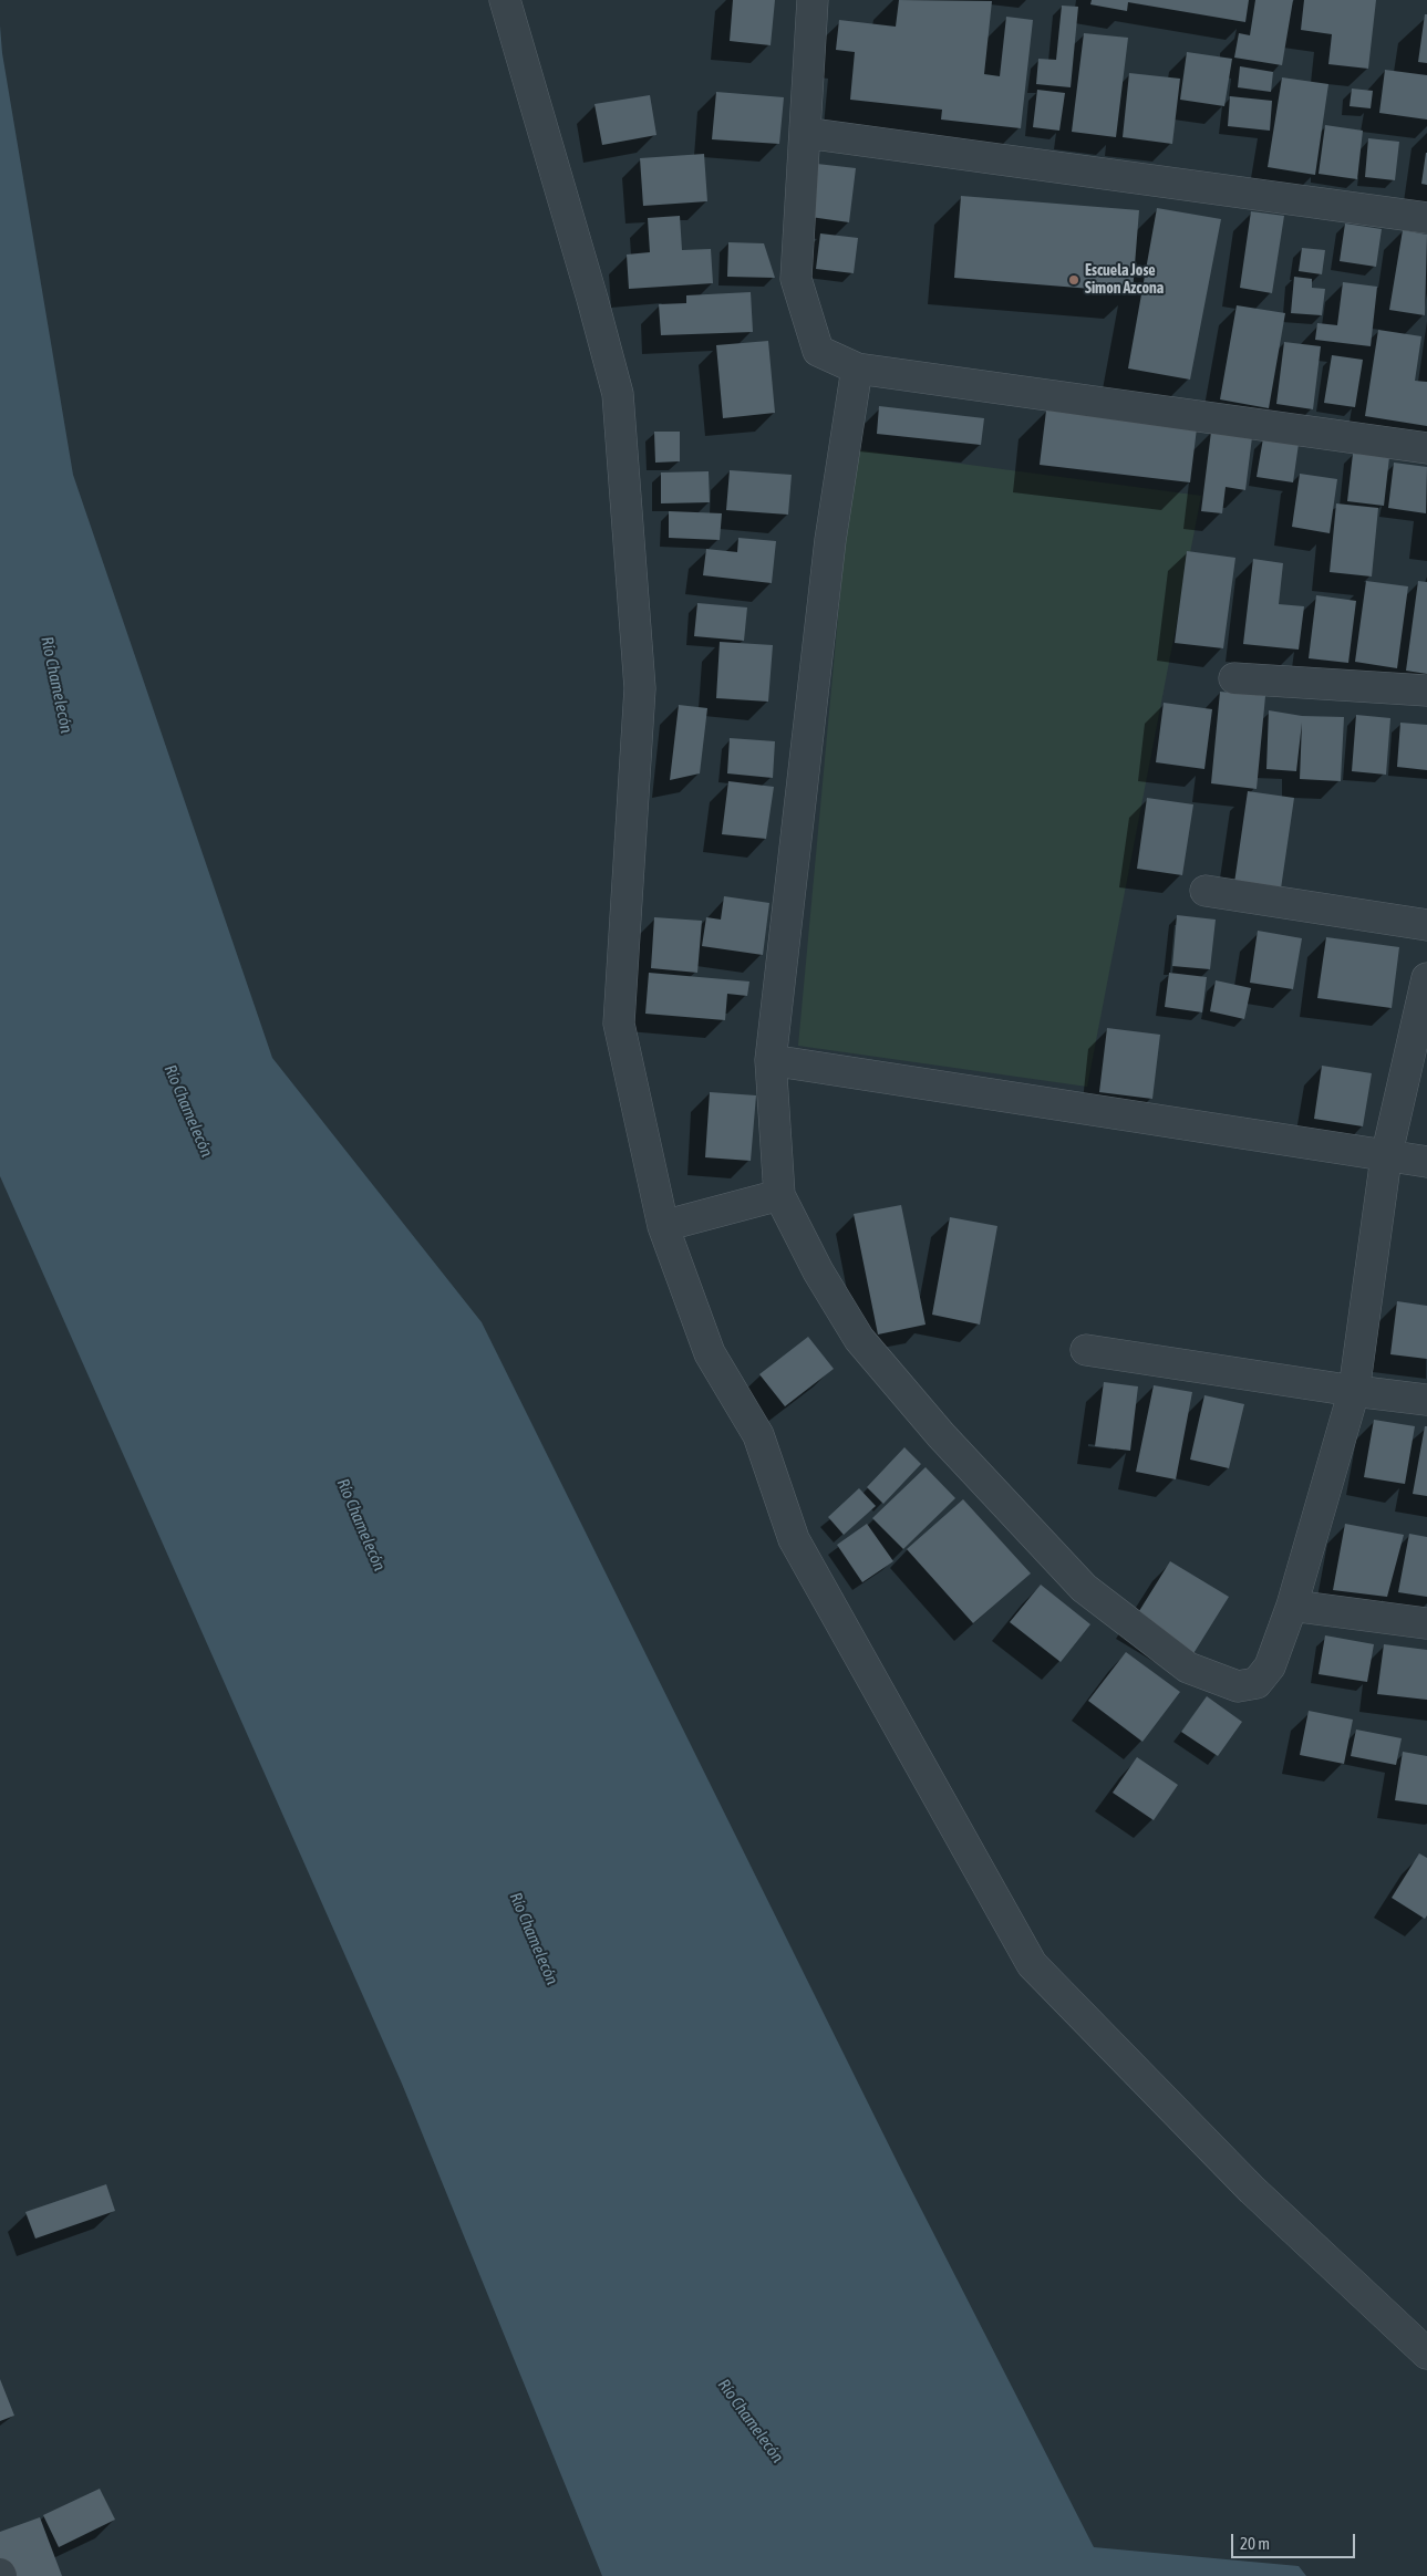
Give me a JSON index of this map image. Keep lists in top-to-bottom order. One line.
{"water":["Río Chamelecón"],"places":["Escuela Jose Simon Azcona"],"scale_bar":"20 m"}
